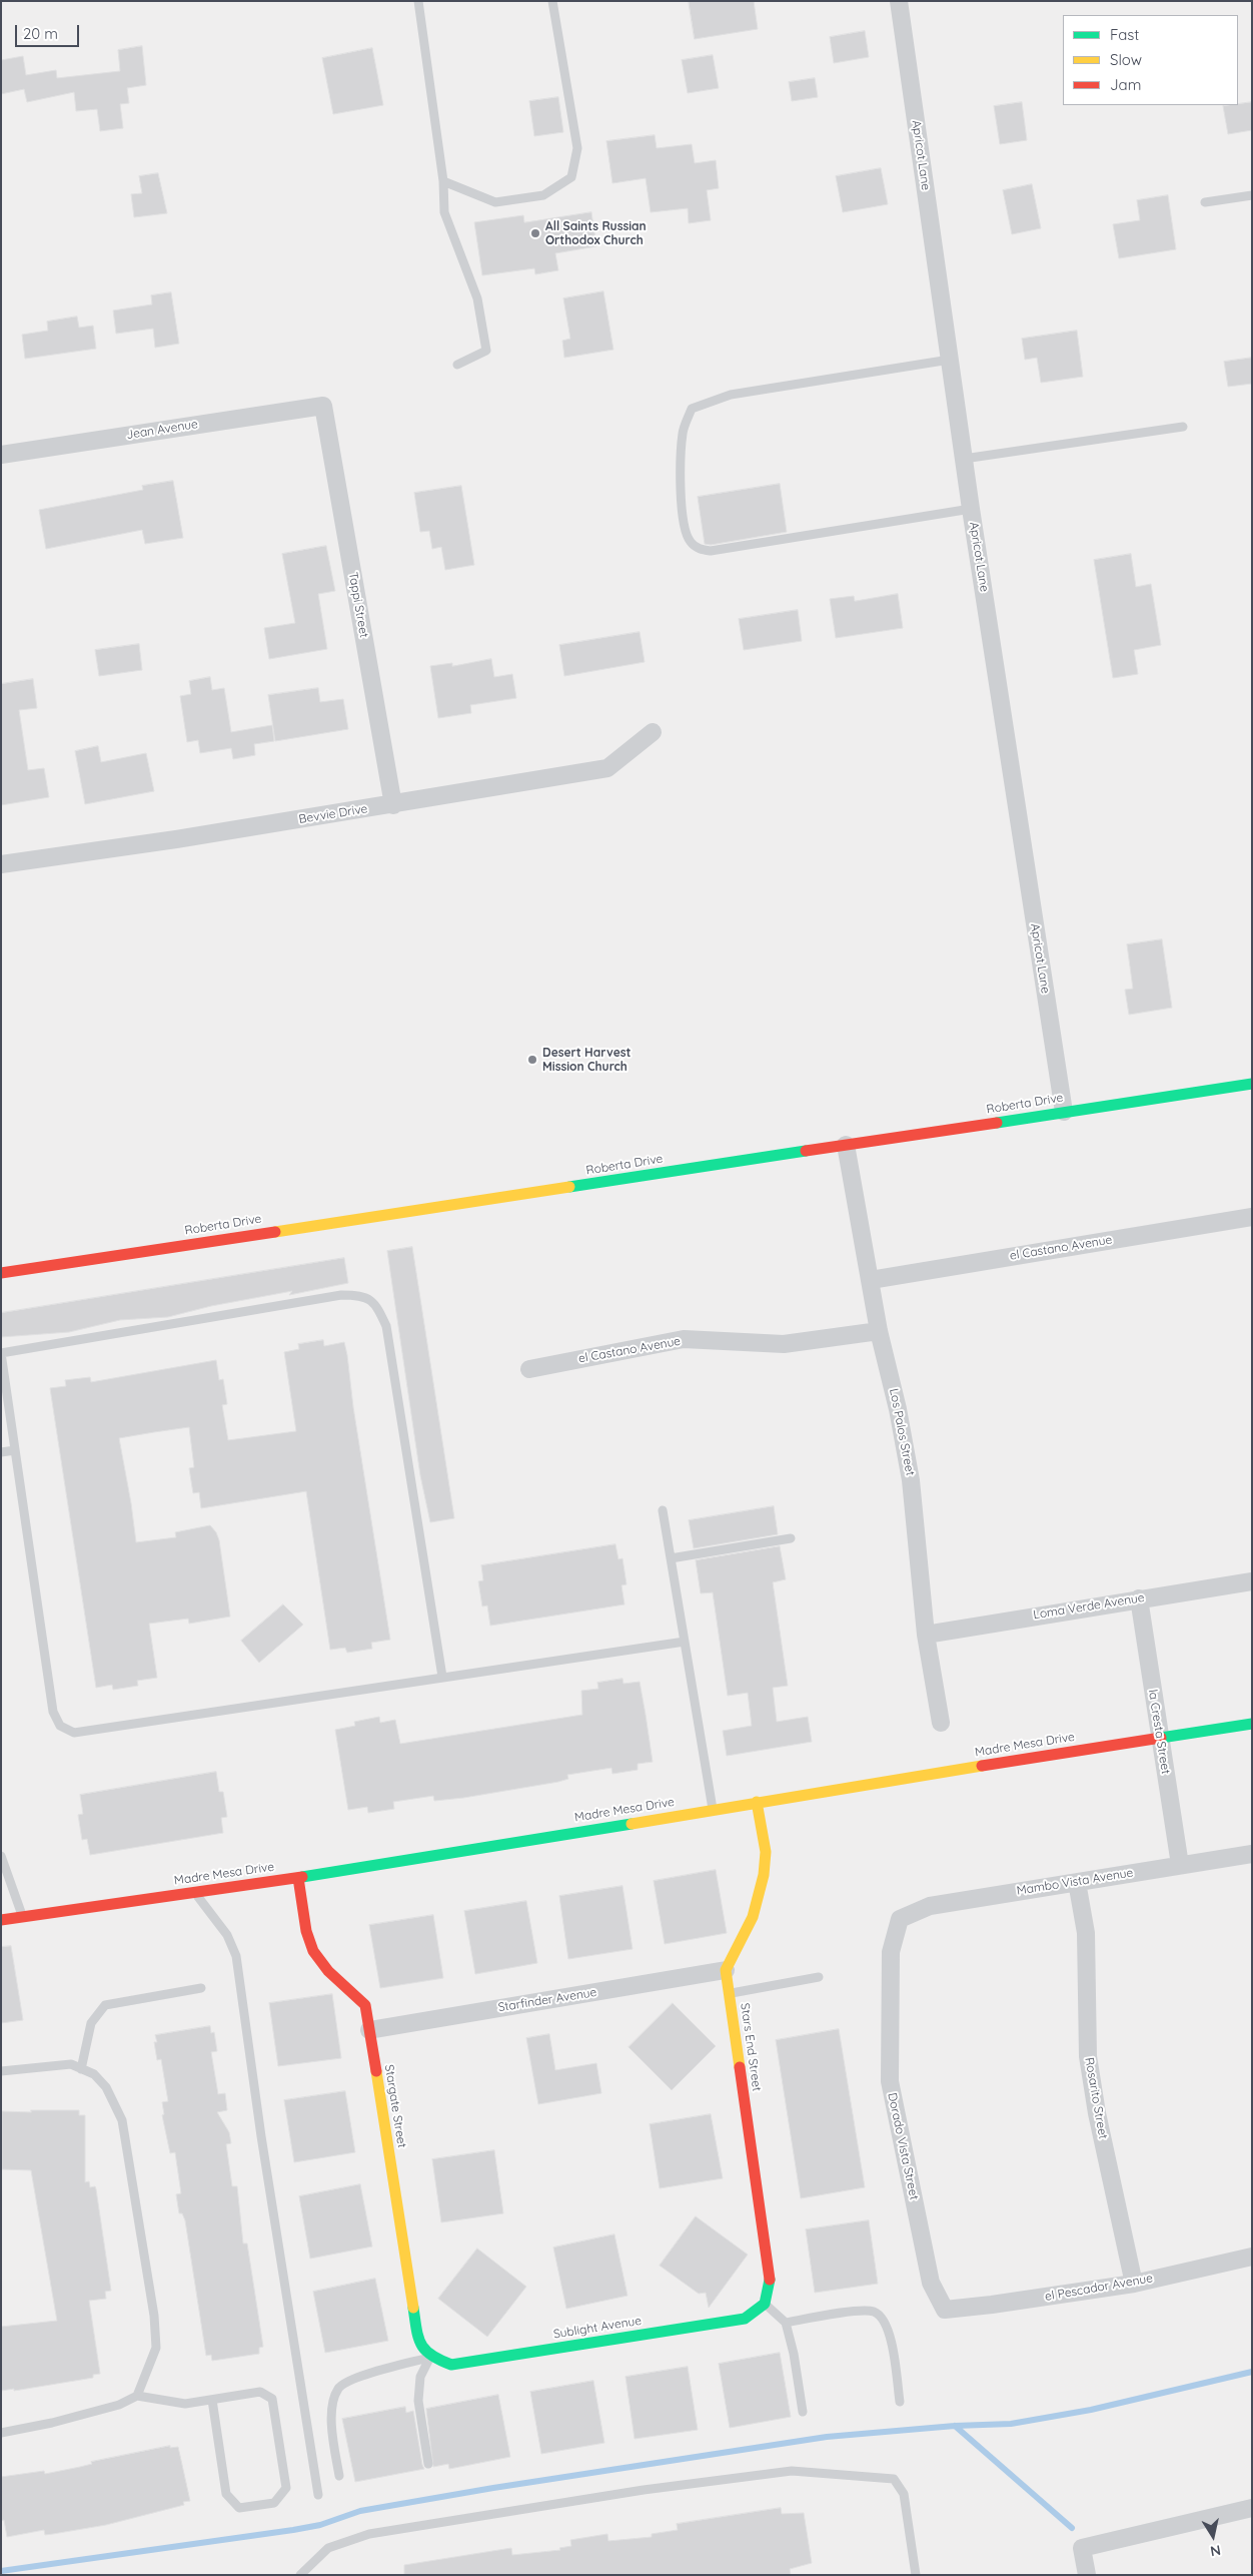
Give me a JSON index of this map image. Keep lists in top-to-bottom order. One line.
{"streets":{"street":["Apricot Lane","Jean Avenue","Tappi Street","Bevvie Drive","Roberta Drive","el Castano Avenue","Los Palos Street","Loma Verde Avenue","la Cresta Street","Madre Mesa Drive","Mambo Vista Avenue","Starfinder Avenue","Stars End Street","Rosarito Street","Stargate Street","Dorado Vista Street","el Pescador Avenue","Sublight Avenue"]},"crossings":[["Apricot Lane","Roberta Drive"],["Jean Avenue","Tappi Street"],["Tappi Street","Bevvie Drive"],["Roberta Drive","Los Palos Street"],["el Castano Avenue","Los Palos Street"],["Los Palos Street","Loma Verde Avenue"],["Loma Verde Avenue","la Cresta Street"],["la Cresta Street","Madre Mesa Drive"],["la Cresta Street","Mambo Vista Avenue"],["Madre Mesa Drive","Stargate Street"],["Mambo Vista Avenue","Rosarito Street"],["Mambo Vista Avenue","Dorado Vista Street"],["Starfinder Avenue","Stars End Street"],["Starfinder Avenue","Stargate Street"],["Stars End Street","Sublight Avenue"],["Rosarito Street","el Pescador Avenue"],["Stargate Street","Sublight Avenue"],["Dorado Vista Street","el Pescador Avenue"]],"places":["All Saints Russian Orthodox Church","Desert Harvest Mission Church"],"legend":["Fast","Slow","Jam"],"scale_bar":"20 m","north":"bottom"}
